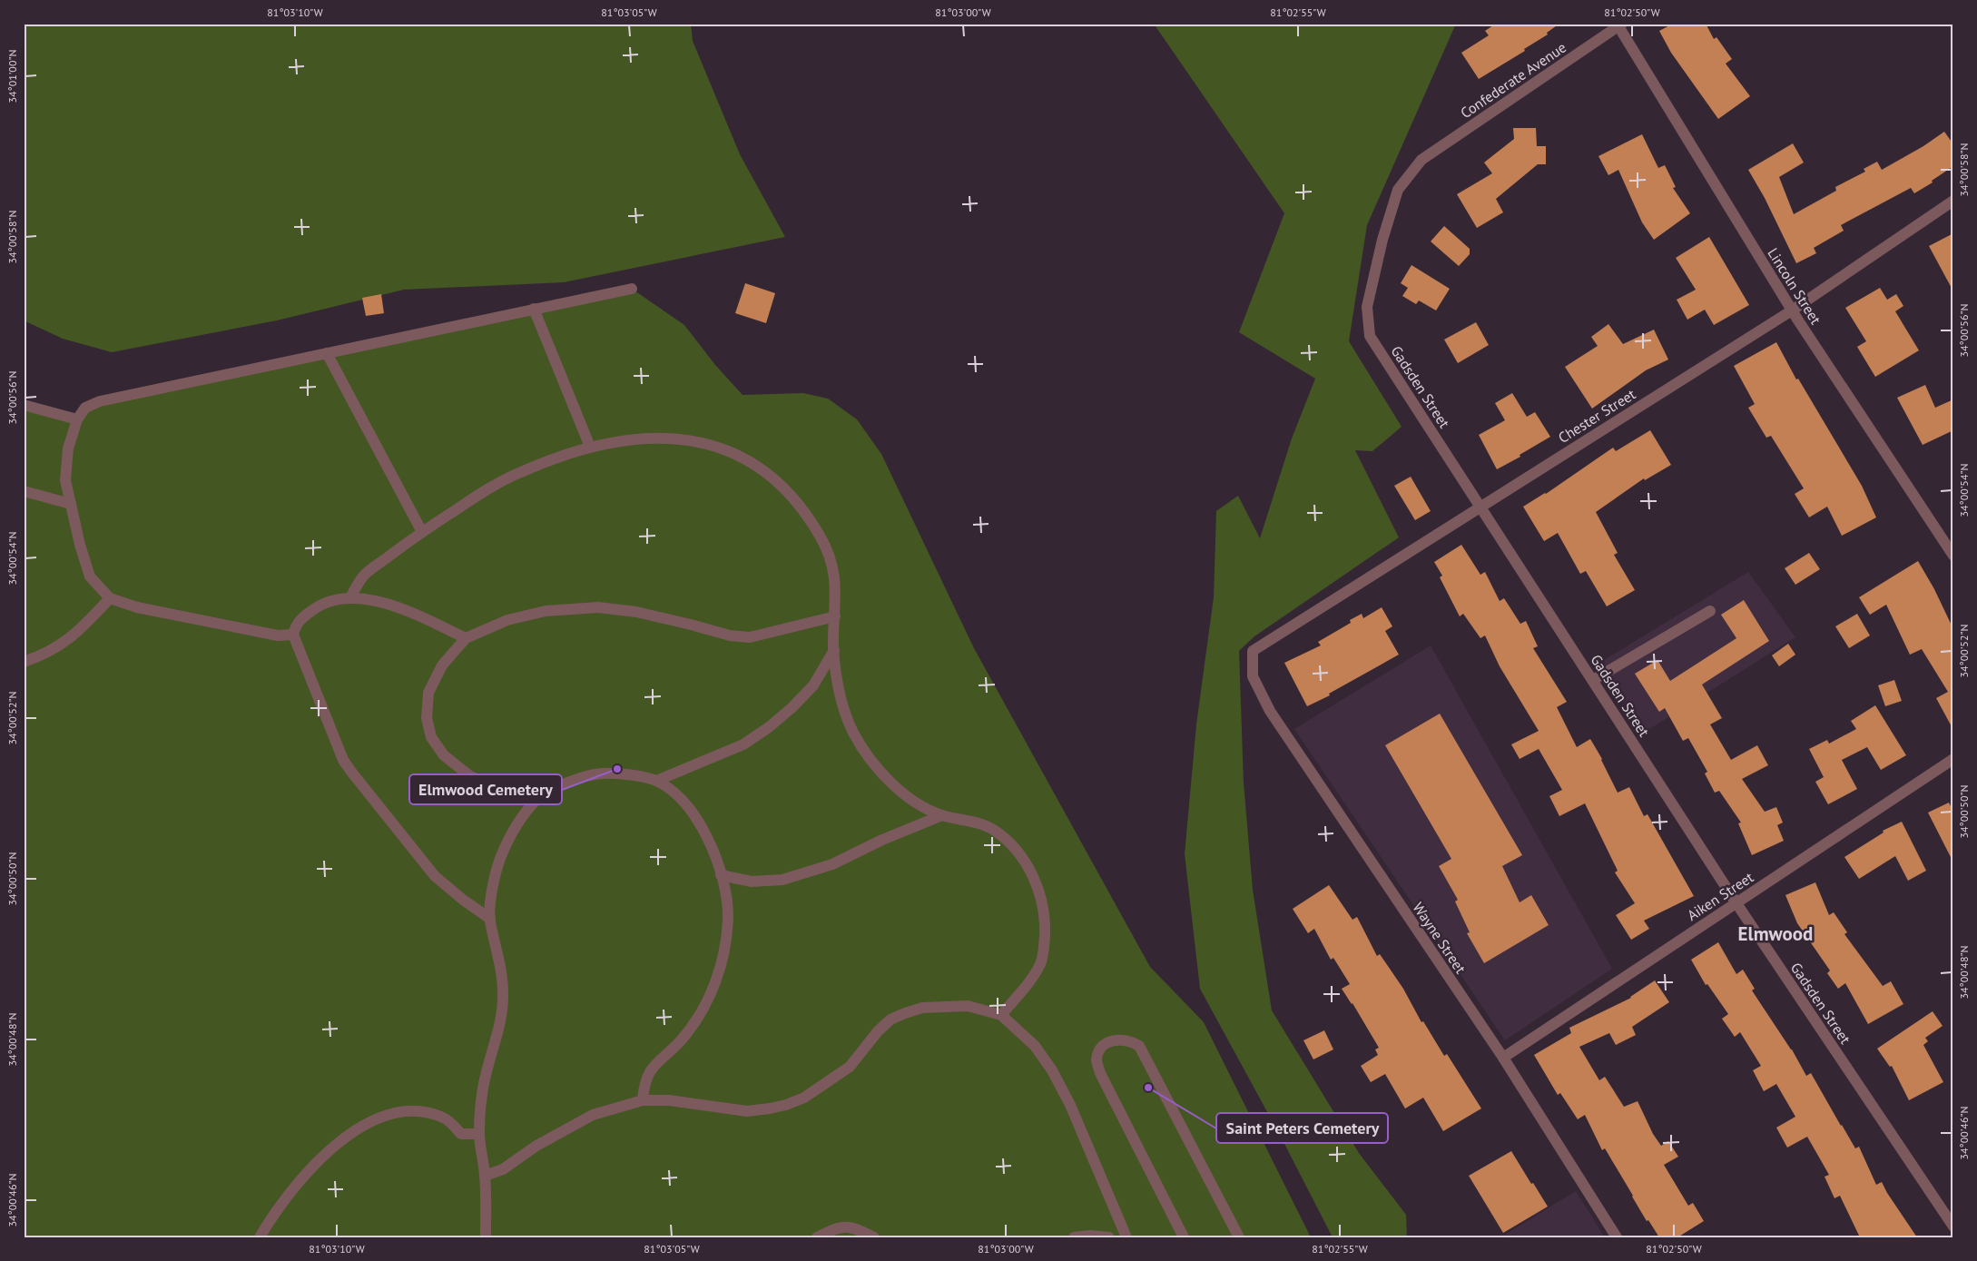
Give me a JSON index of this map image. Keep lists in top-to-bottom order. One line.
{"streets":{"street":["Confederate Avenue","Lincoln Street","Gadsden Street","Chester Street","Aiken Street","Wayne Street"]},"crossings":[["Confederate Avenue","Lincoln Street"],["Confederate Avenue","Gadsden Street"],["Lincoln Street","Chester Street"],["Gadsden Street","Chester Street"],["Gadsden Street","Aiken Street"],["Chester Street","Wayne Street"],["Aiken Street","Wayne Street"]],"districts":["Elmwood"],"places":["Elmwood Cemetery","Saint Peters Cemetery"],"coordinates":["81°03'10\"W","81°03'05\"W","81°03'00\"W","81°02'55\"W","81°02'50\"W","34°01'00\"N","34°00'58\"N","34°00'56\"N","34°00'54\"N","34°00'52\"N","34°00'50\"N","34°00'48\"N","34°00'46\"N"]}
